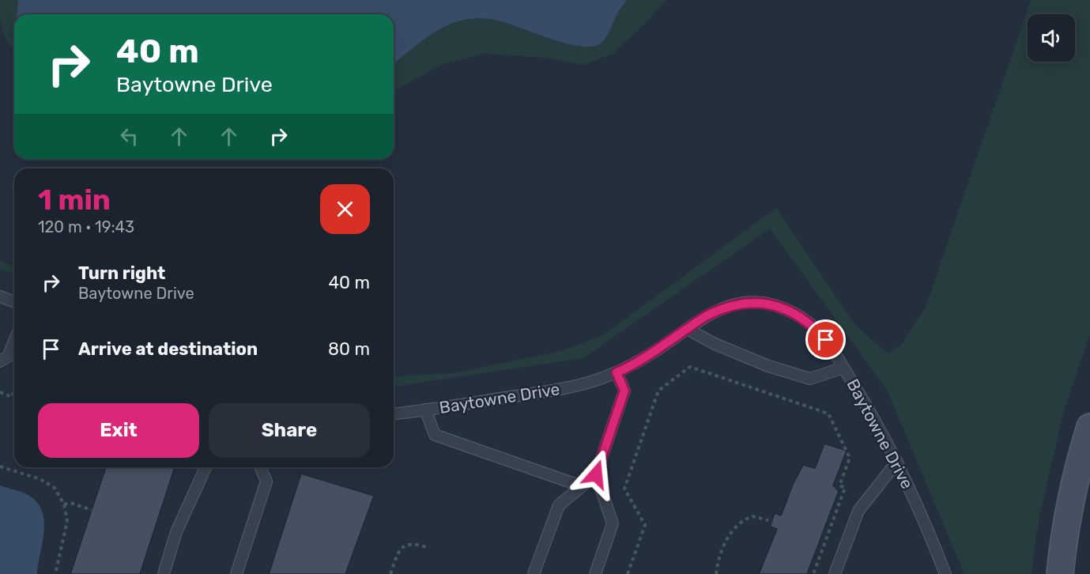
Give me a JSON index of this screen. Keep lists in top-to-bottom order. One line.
{"streets":{"lane":["Baytowne Drive"]},"page":{"turn":["40 m","Baytowne Drive"],"heading":["1 min","120 m · 19:43"],"list":[{"name":"Turn right","note":"Baytowne Drive","value":"40 m"},{"name":"Arrive at destination","value":"80 m"}],"buttons":["Exit","Share"]}}
